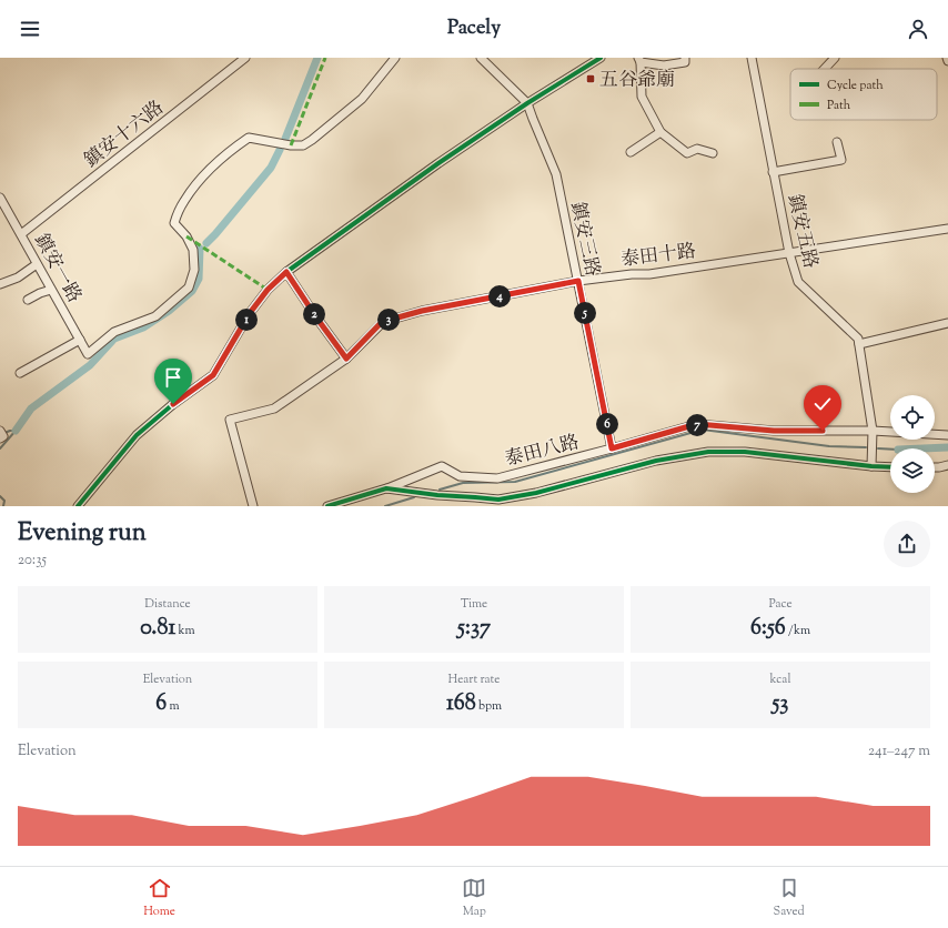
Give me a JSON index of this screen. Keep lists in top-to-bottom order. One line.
{"streets":{"street":["鎮安十六路","鎮安五路","鎮安三路","泰田十路","鎮安一路","泰田八路"]},"crossings":[["鎮安十六路","鎮安一路"],["鎮安五路","泰田十路"],["鎮安五路","泰田八路"],["鎮安三路","泰田十路"],["鎮安三路","泰田八路"]],"places":{"transit":["五谷爺廟"]},"legend":["Cycle path","Path"],"page":{"header":"Pacely","pins":["4","5","2","1","3","6","7"],"heading":["Evening run","20:35"],"stats":[["Distance","0.81 km"],["Time","5:37"],["Pace","6:56 /km"],["Elevation","6 m"],["Heart rate","168 bpm"],["kcal","53"]],"chart":["Elevation","241–247 m"],"tabs":["Home","Map","Saved"]}}
